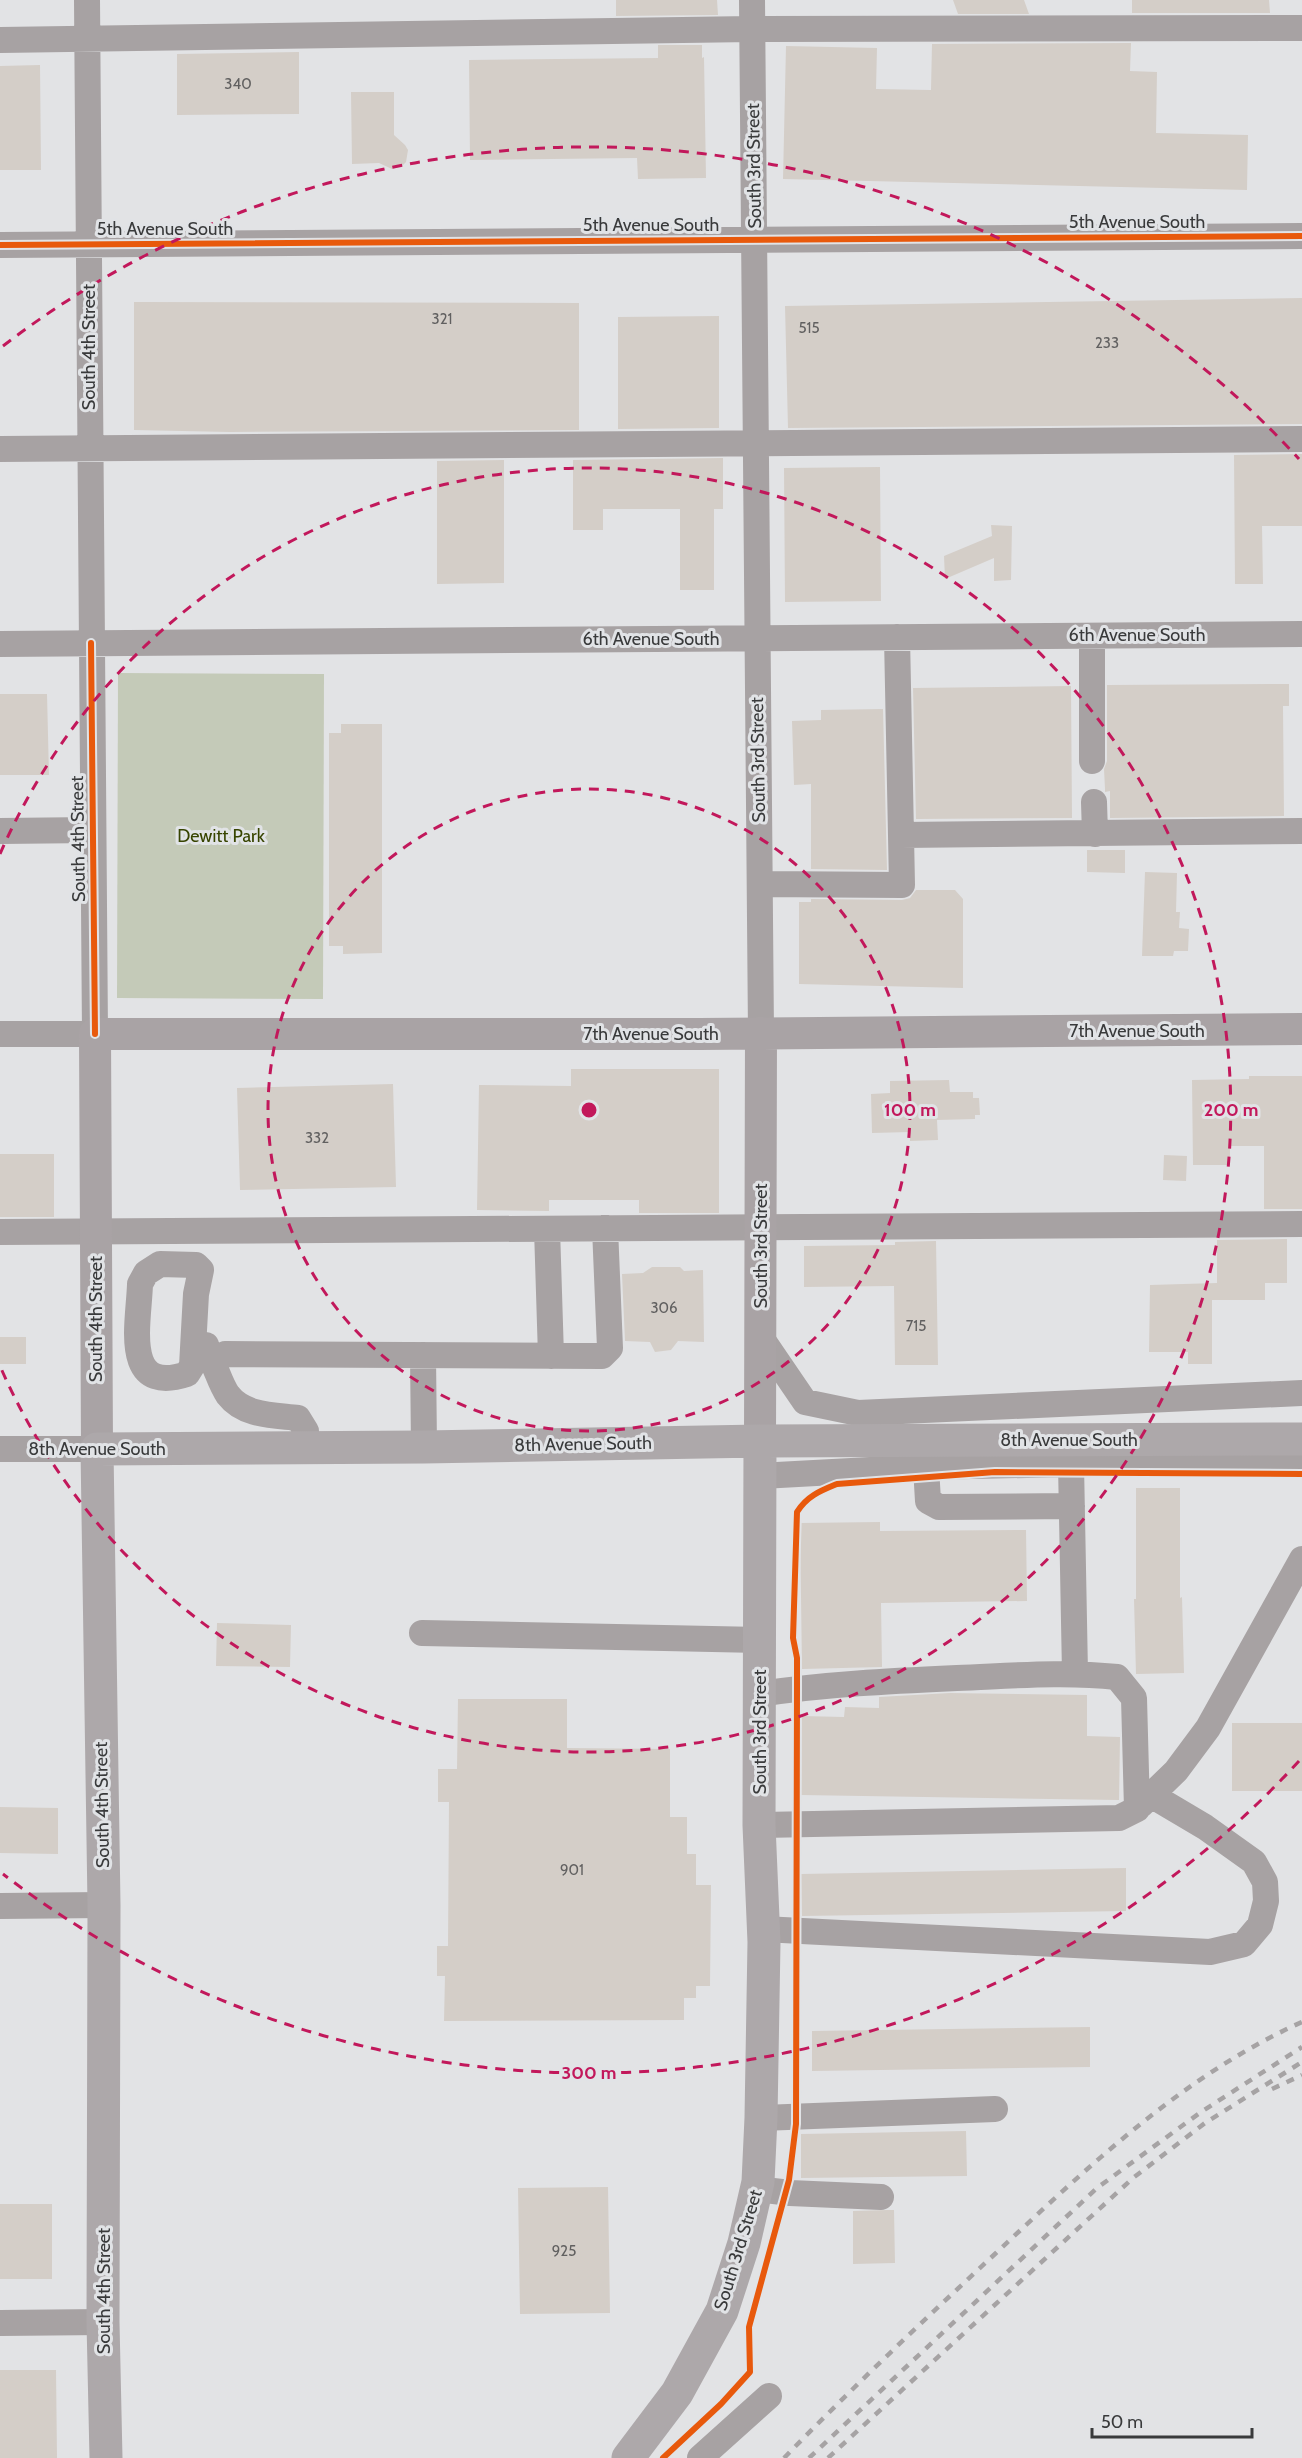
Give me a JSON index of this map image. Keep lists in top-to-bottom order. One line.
{"streets":{"highway":["South 3rd Street","South 4th Street","8th Avenue South"],"main road":["7th Avenue South"],"street":["5th Avenue South","6th Avenue South"]},"crossings":[["South 3rd Street","5th Avenue South"],["South 3rd Street","6th Avenue South"],["South 3rd Street","7th Avenue South"],["South 3rd Street","8th Avenue South"],["5th Avenue South","South 4th Street"],["South 4th Street","6th Avenue South"],["South 4th Street","7th Avenue South"],["South 4th Street","8th Avenue South"]],"parks":["Dewitt Park"],"house_numbers":["340","321","515","233","332","306","715","901","925"],"scale_bar":"50 m","rings":["100 m","200 m","300 m"]}
